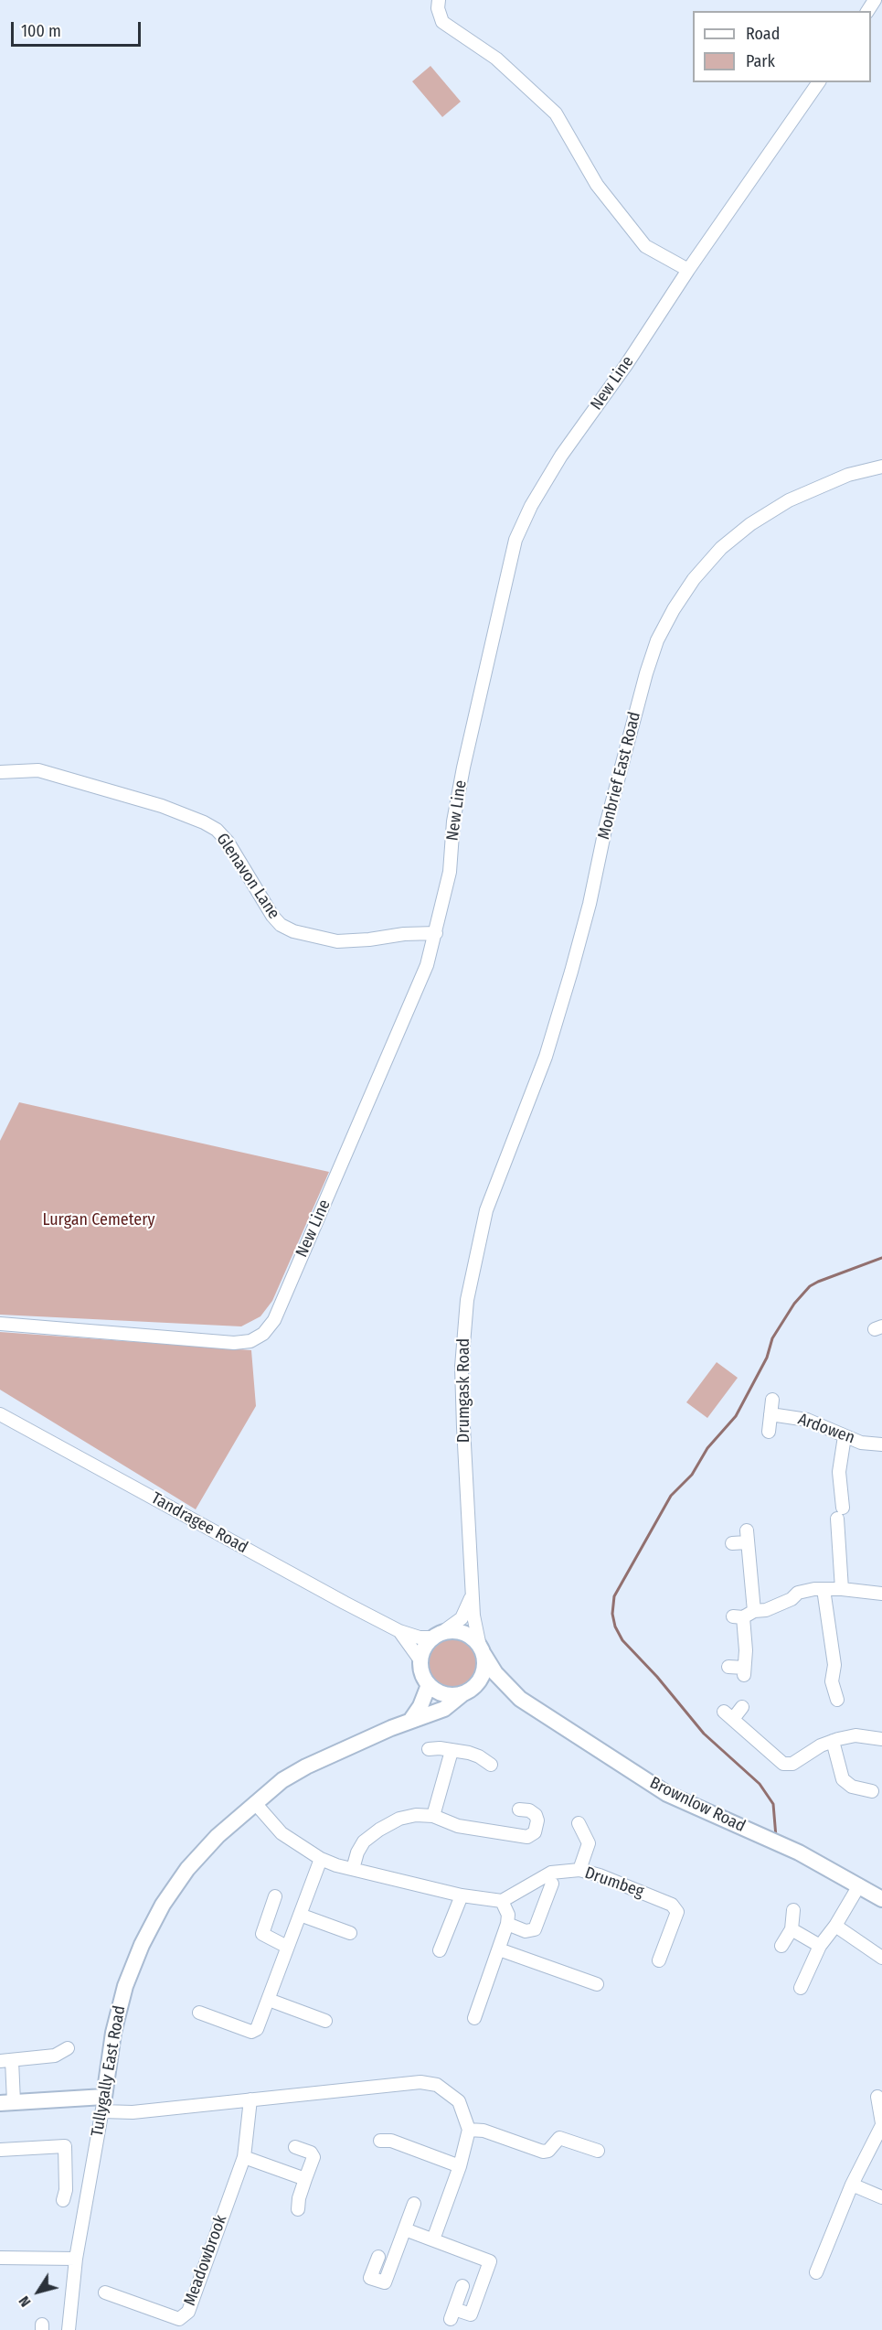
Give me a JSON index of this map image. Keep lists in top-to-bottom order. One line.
{"streets":{"main road":["Brownlow Road","Tullygally East Road"],"street":["New Line","Monbrief East Road","Glenavon Lane","Drumgask Road","Ardowen","Tandragee Road","Drumbeg","Meadowbrook"]},"crossings":[["New Line","Glenavon Lane"],["Monbrief East Road","Drumgask Road"],["Drumgask Road","Tandragee Road"],["Drumgask Road","Brownlow Road"],["Drumgask Road","Tullygally East Road"],["Tandragee Road","Brownlow Road"],["Tandragee Road","Tullygally East Road"],["Brownlow Road","Tullygally East Road"]],"parks":["Lurgan Cemetery"],"legend":["Road","Park"],"scale_bar":"100 m","north":"bottom left"}
